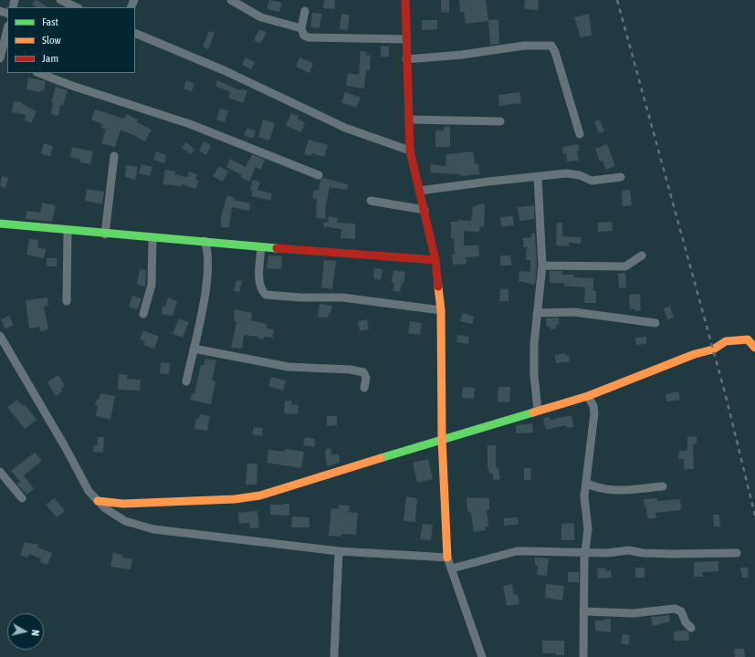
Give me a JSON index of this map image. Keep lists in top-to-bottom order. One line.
{"legend":["Fast","Slow","Jam"],"north":"right"}
